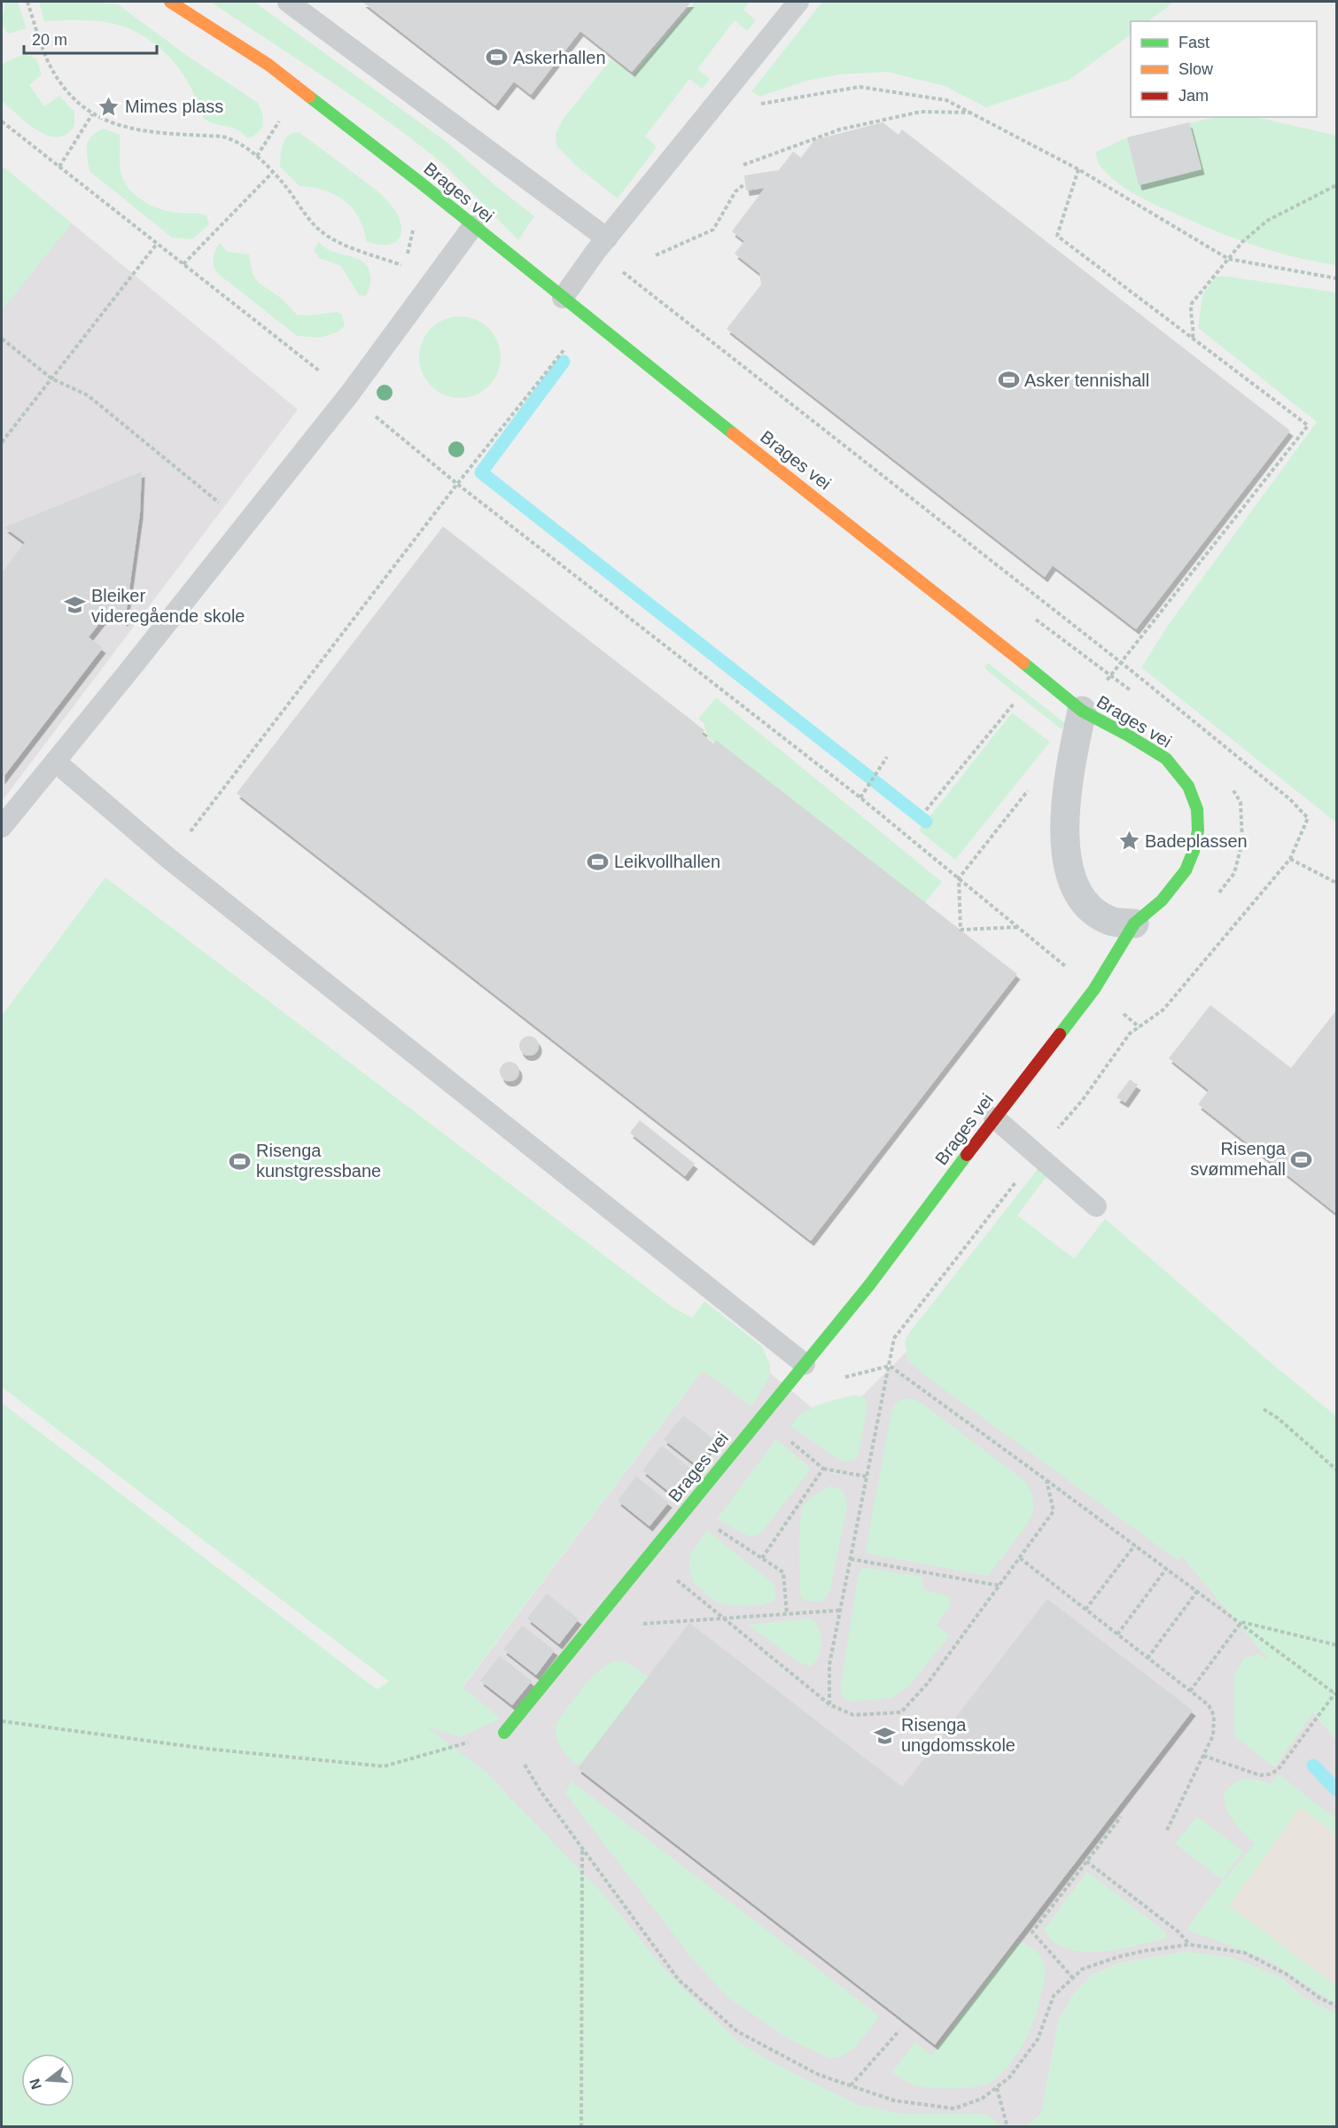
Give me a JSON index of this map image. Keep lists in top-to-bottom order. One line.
{"streets":{"street":["Brages vei"]},"places":{"sports":["Askerhallen","Asker tennishall","Leikvollhallen","Risenga svømmehall","Risenga kunstgressbane"],"place":["Mimes plass","Badeplassen"],"school or university":["Bleiker videregående skole","Risenga ungdomsskole"]},"legend":["Fast","Slow","Jam"],"scale_bar":"20 m","north":"left"}
